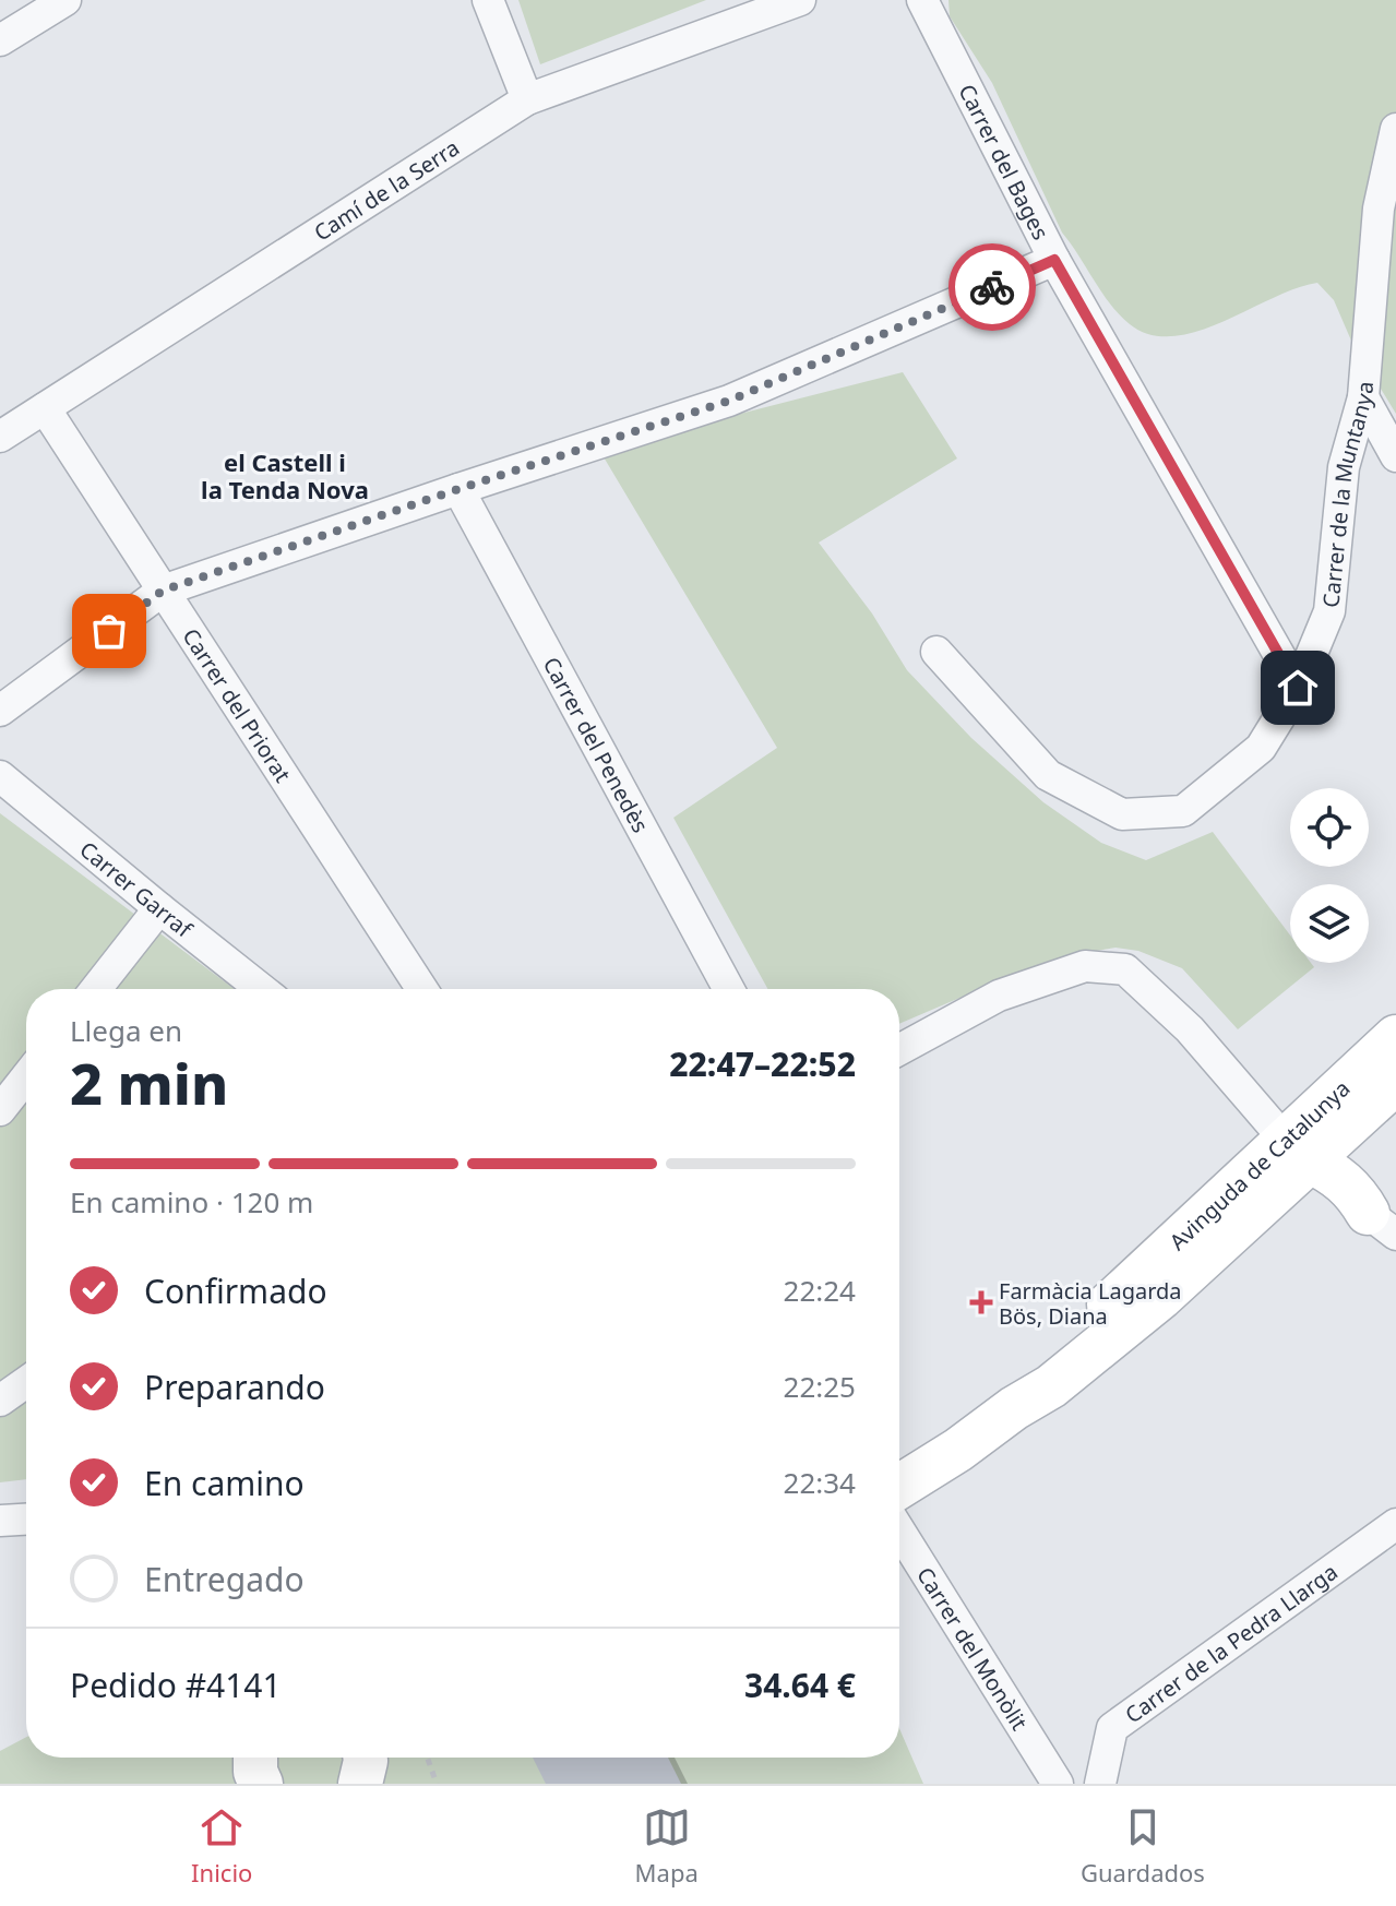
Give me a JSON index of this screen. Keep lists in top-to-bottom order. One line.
{"streets":{"street":["Carrer del Bages","Camí de la Serra","Carrer de la Muntanya","Carrer del Priorat","Carrer del Penedès","Carrer Garraf","Avinguda de Catalunya","Carrer de la Pedra Llarga","Carrer del Monòlit"]},"crossings":[["Carrer del Bages","Carrer de la Muntanya"],["Camí de la Serra","Carrer del Priorat"]],"districts":["el Castell i la Tenda Nova"],"places":{"health":["Farmàcia Lagarda Bös, Diana"]},"page":{"heading":["2 min","Llega en","22:47–22:52"],"panel":["Pedido #4141","34.64 €"],"bar":"En camino · 120 m","list":[["Confirmado","22:24"],["Preparando","22:25"],["En camino","22:34"],"Entregado"],"tabs":["Inicio","Mapa","Guardados"]}}
